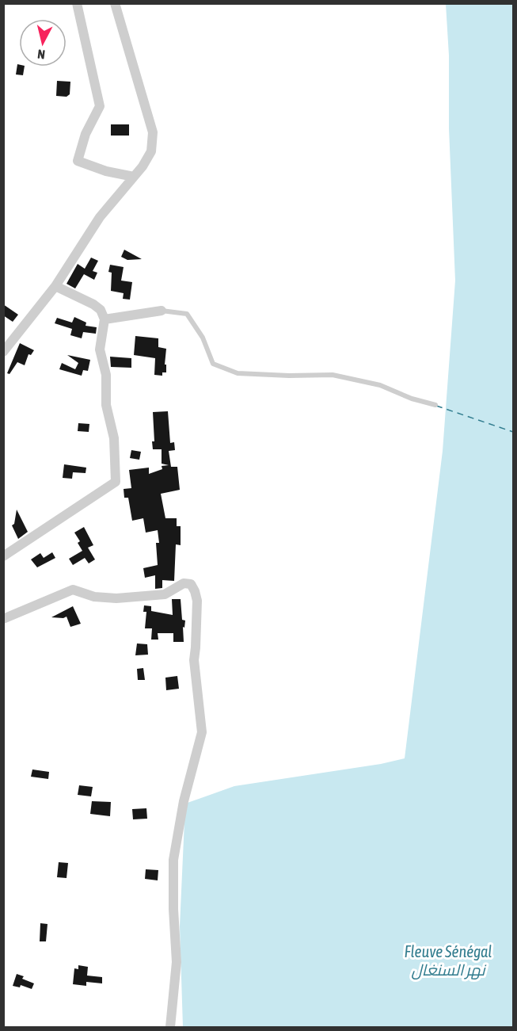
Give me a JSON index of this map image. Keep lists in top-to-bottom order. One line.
{"water":["Fleuve Sénégal نهر السنغال"],"north":"bottom"}
